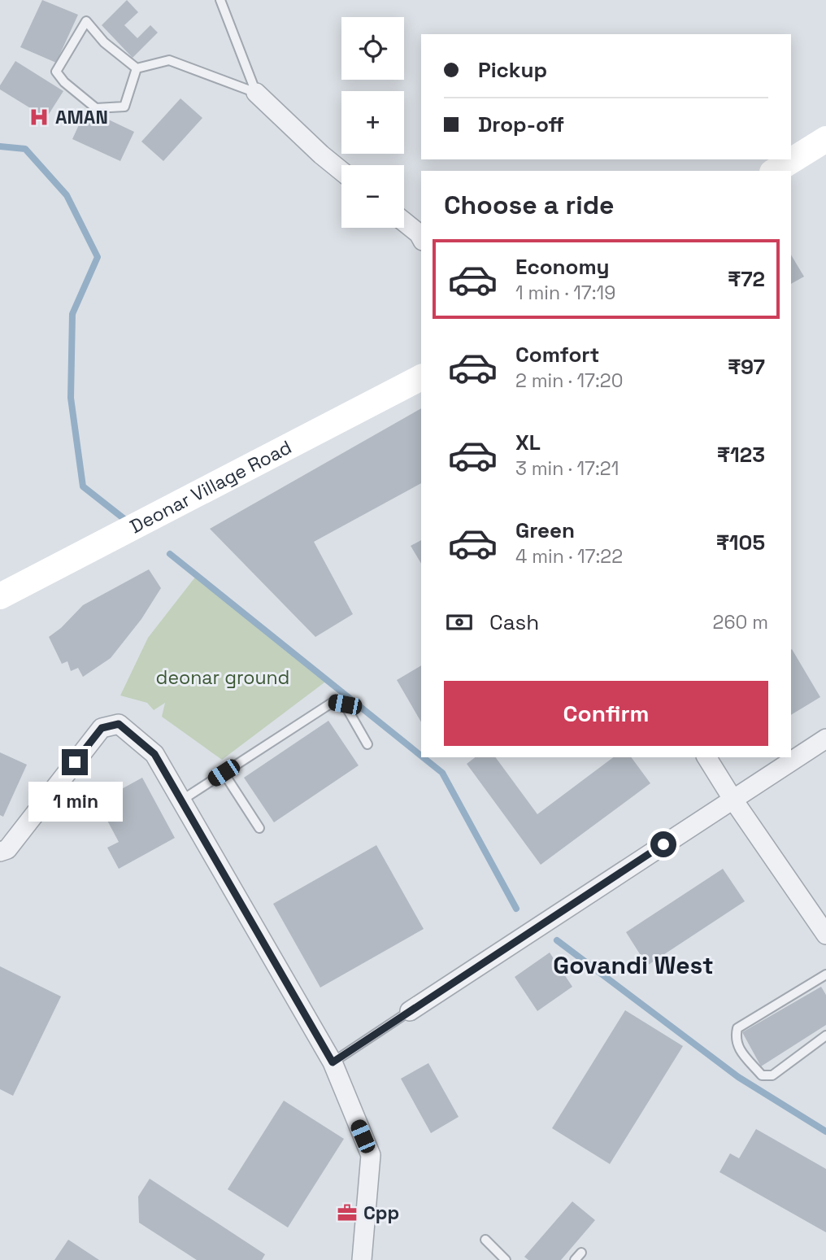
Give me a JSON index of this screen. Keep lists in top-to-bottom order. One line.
{"streets":{"main road":["Deonar Village Road"]},"districts":["Govandi West"],"parks":["deonar ground"],"places":{"hospital":["AMAN"],"office":["Cpp"]},"page":{"map_buttons":["+","−"],"banner":["Pickup","Drop-off"],"heading":"Choose a ride","list":[{"name":"Economy","note":"1 min · 17:19","value":"₹72"},{"name":"Comfort","note":"2 min · 17:20","value":"₹97"},{"name":"XL","note":"3 min · 17:21","value":"₹123"},{"name":"Green","note":"4 min · 17:22","value":"₹105"}],"pay":["Cash","260 m"],"buttons":"Confirm","bubble":"1 min"}}
